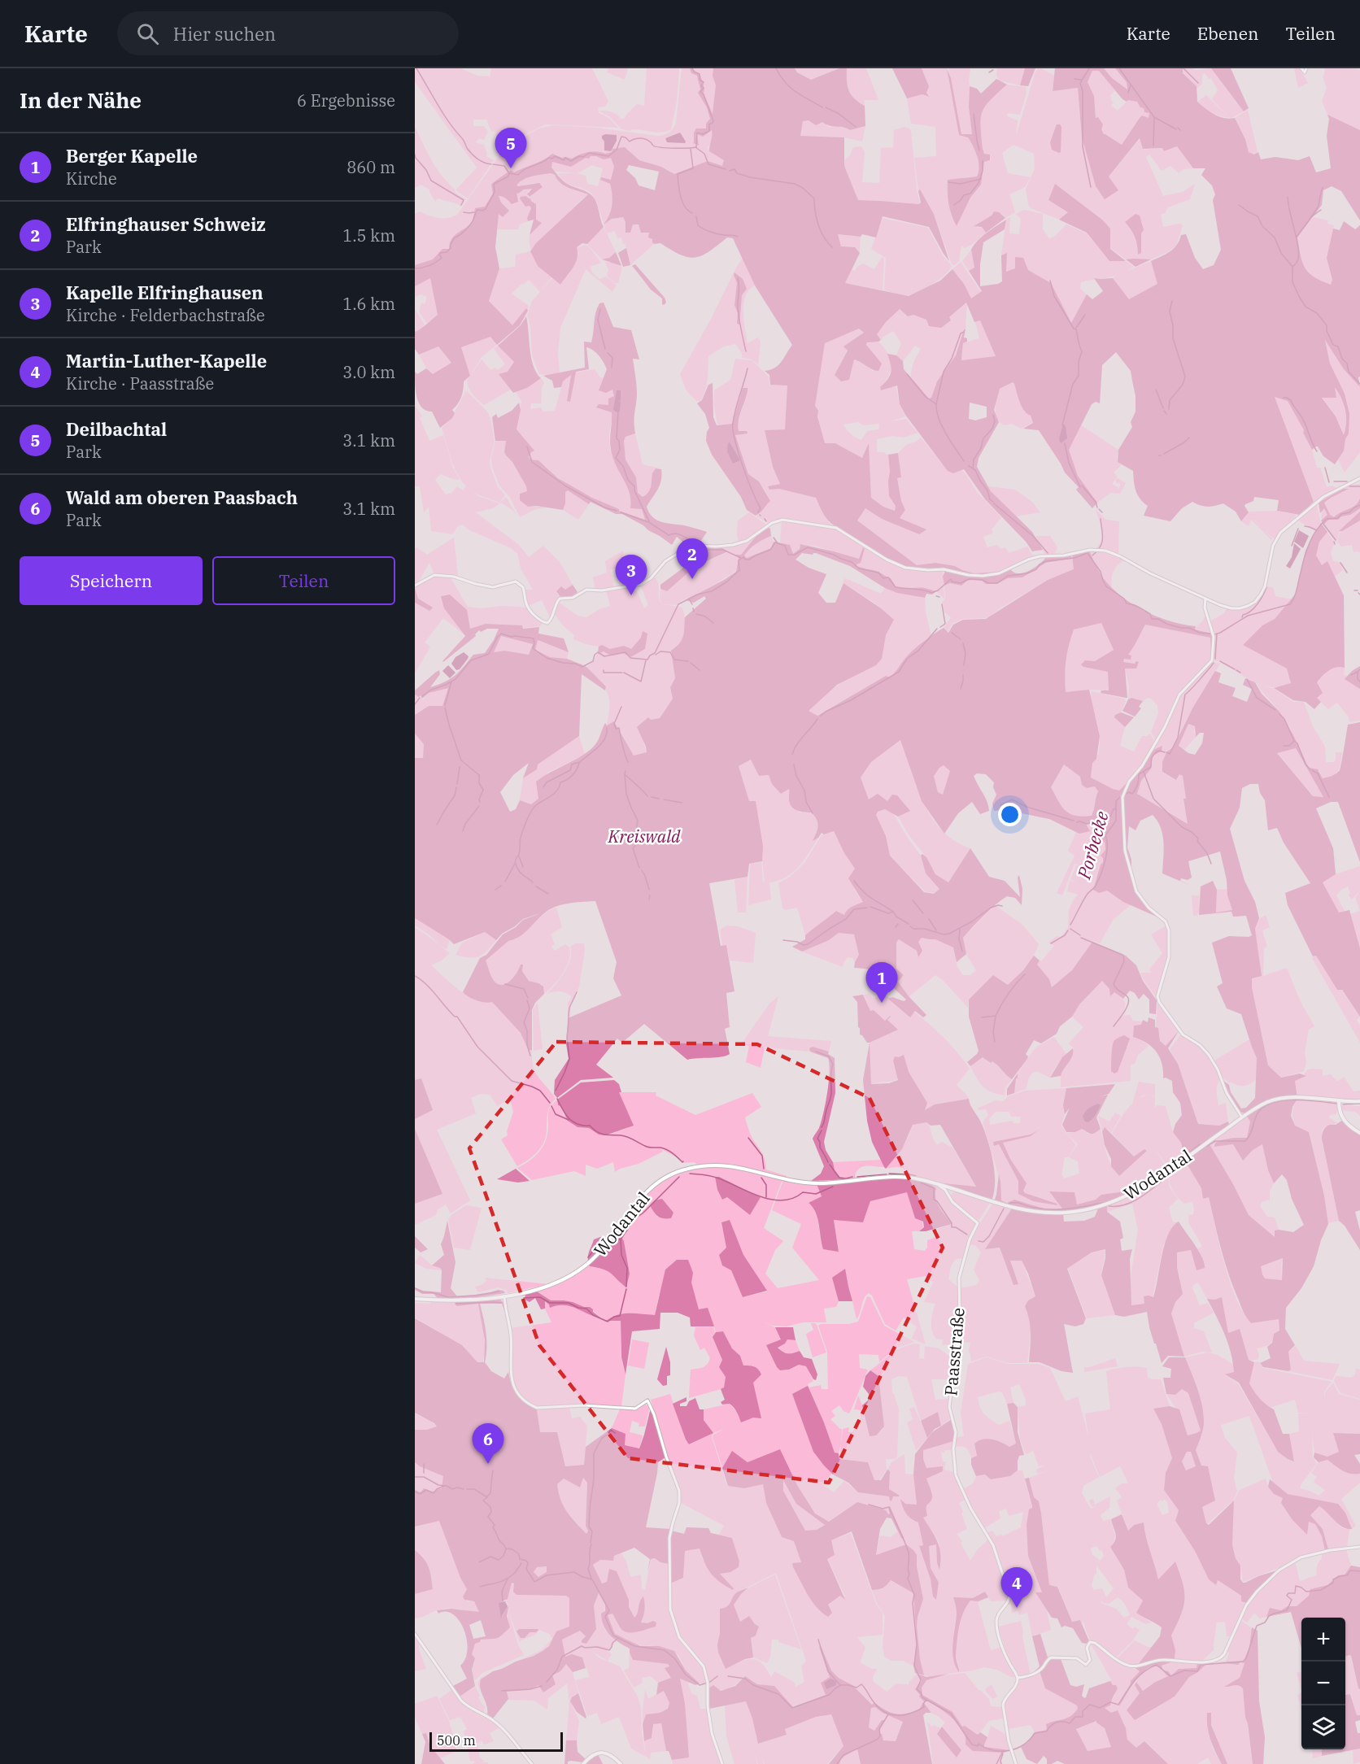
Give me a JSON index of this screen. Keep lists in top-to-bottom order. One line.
{"streets":{"main road":["Wodantal"],"street":["Paasstraße"]},"water":["Porbecke"],"parks":["Kreiswald"],"scale_bar":"500 m","page":{"header":"Karte","search":"Hier suchen","nav":["Karte","Ebenen","Teilen"],"heading":["In der Nähe","6 Ergebnisse"],"pins":["5","2","3","1","6","4"],"list":[{"mark":"1","name":"Berger Kapelle","note":"Kirche","value":"860 m"},{"mark":"2","name":"Elfringhauser Schweiz","note":"Park","value":"1.5 km"},{"mark":"3","name":"Kapelle Elfringhausen","note":"Kirche · Felderbachstraße","value":"1.6 km"},{"mark":"4","name":"Martin-Luther-Kapelle","note":"Kirche · Paasstraße","value":"3.0 km"},{"mark":"5","name":"Deilbachtal","note":"Park","value":"3.1 km"},{"mark":"6","name":"Wald am oberen Paasbach","note":"Park","value":"3.1 km"}],"buttons":["Speichern","Teilen"],"map_buttons":["+","−"],"scale":"500 m"}}
